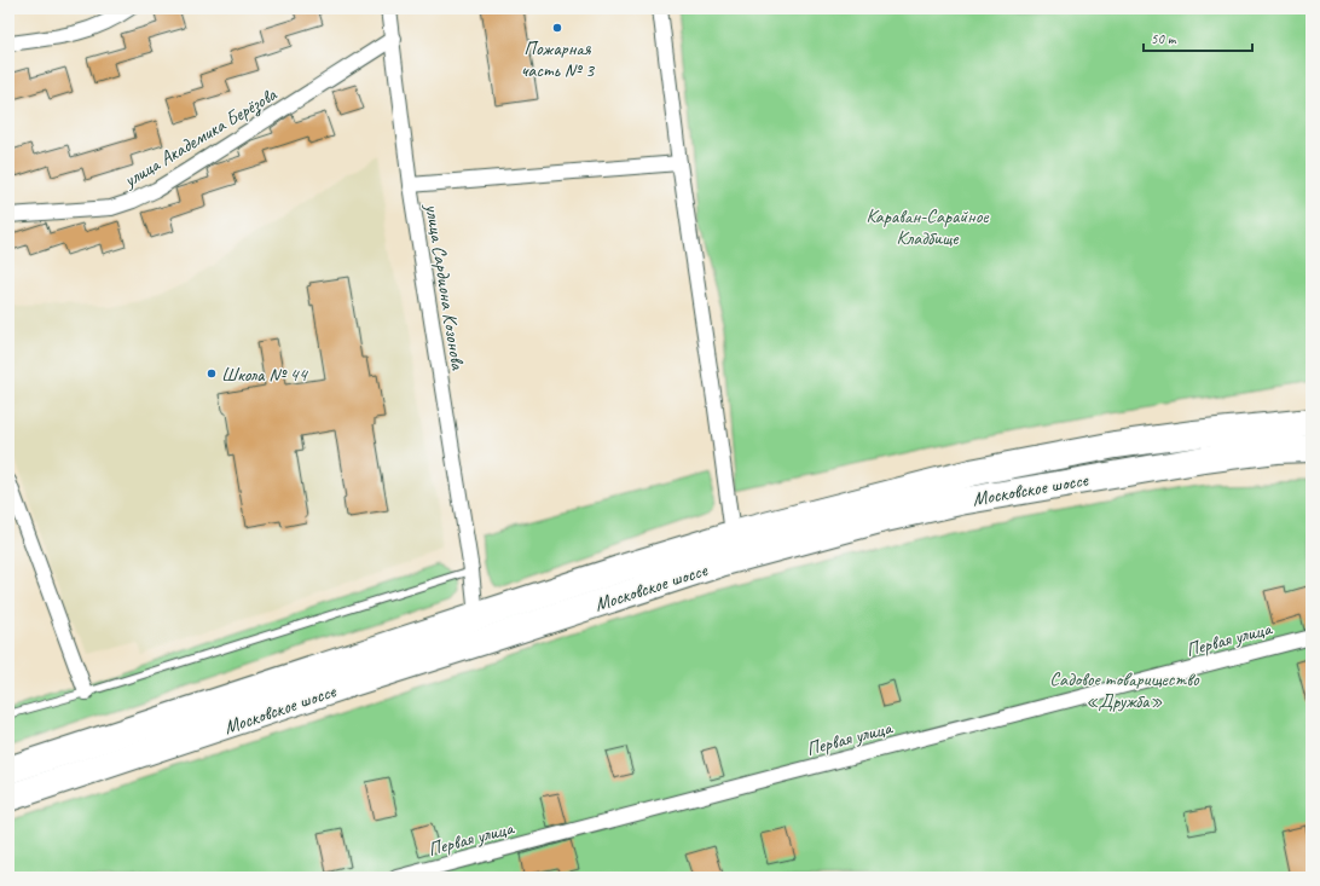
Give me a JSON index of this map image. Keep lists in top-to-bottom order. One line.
{"streets":{"highway":["Московское шоссе"],"street":["улица Академика Берёзова","улица Сардиона Козонова","Первая улица"]},"crossings":[["улица Академика Берёзова","улица Сардиона Козонова"],["улица Сардиона Козонова","Московское шоссе"]],"parks":["Караван-Сарайное Кладбище","Садовое товарищество «Дружба»"],"places":["Пожарная часть № 3","Школа № 44"],"scale_bar":"50 m"}
